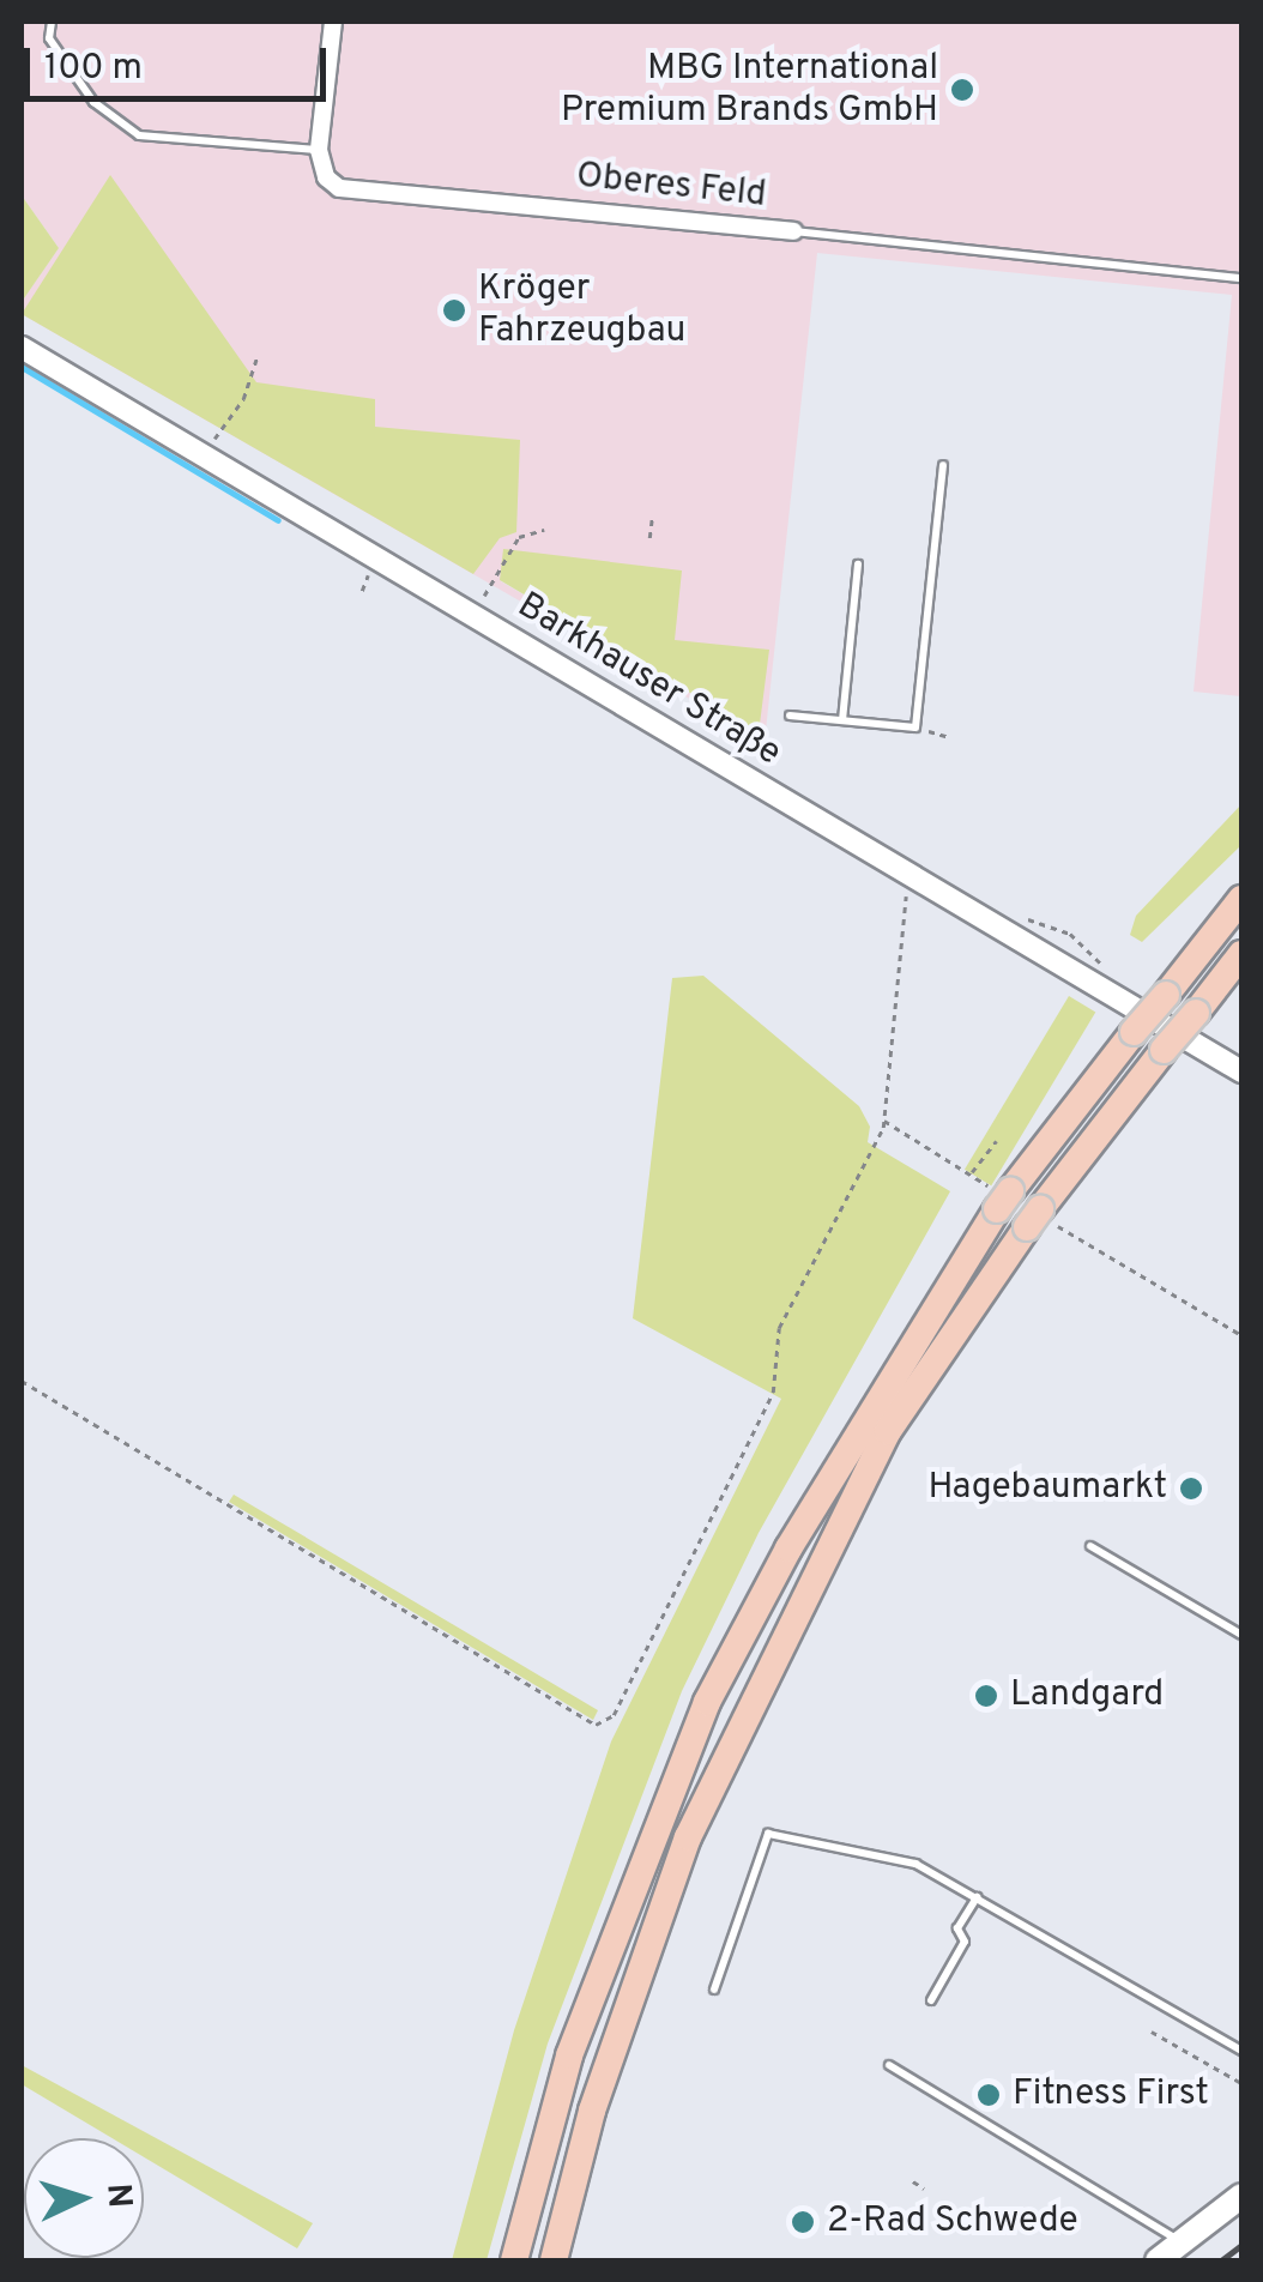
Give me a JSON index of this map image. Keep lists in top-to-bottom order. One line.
{"streets":{"street":["Oberes Feld","Barkhauser Straße"]},"places":["MBG International Premium Brands GmbH","Kröger Fahrzeugbau","Hagebaumarkt","Landgard","Fitness First","2-Rad Schwede"],"scale_bar":"100 m","north":"right"}
